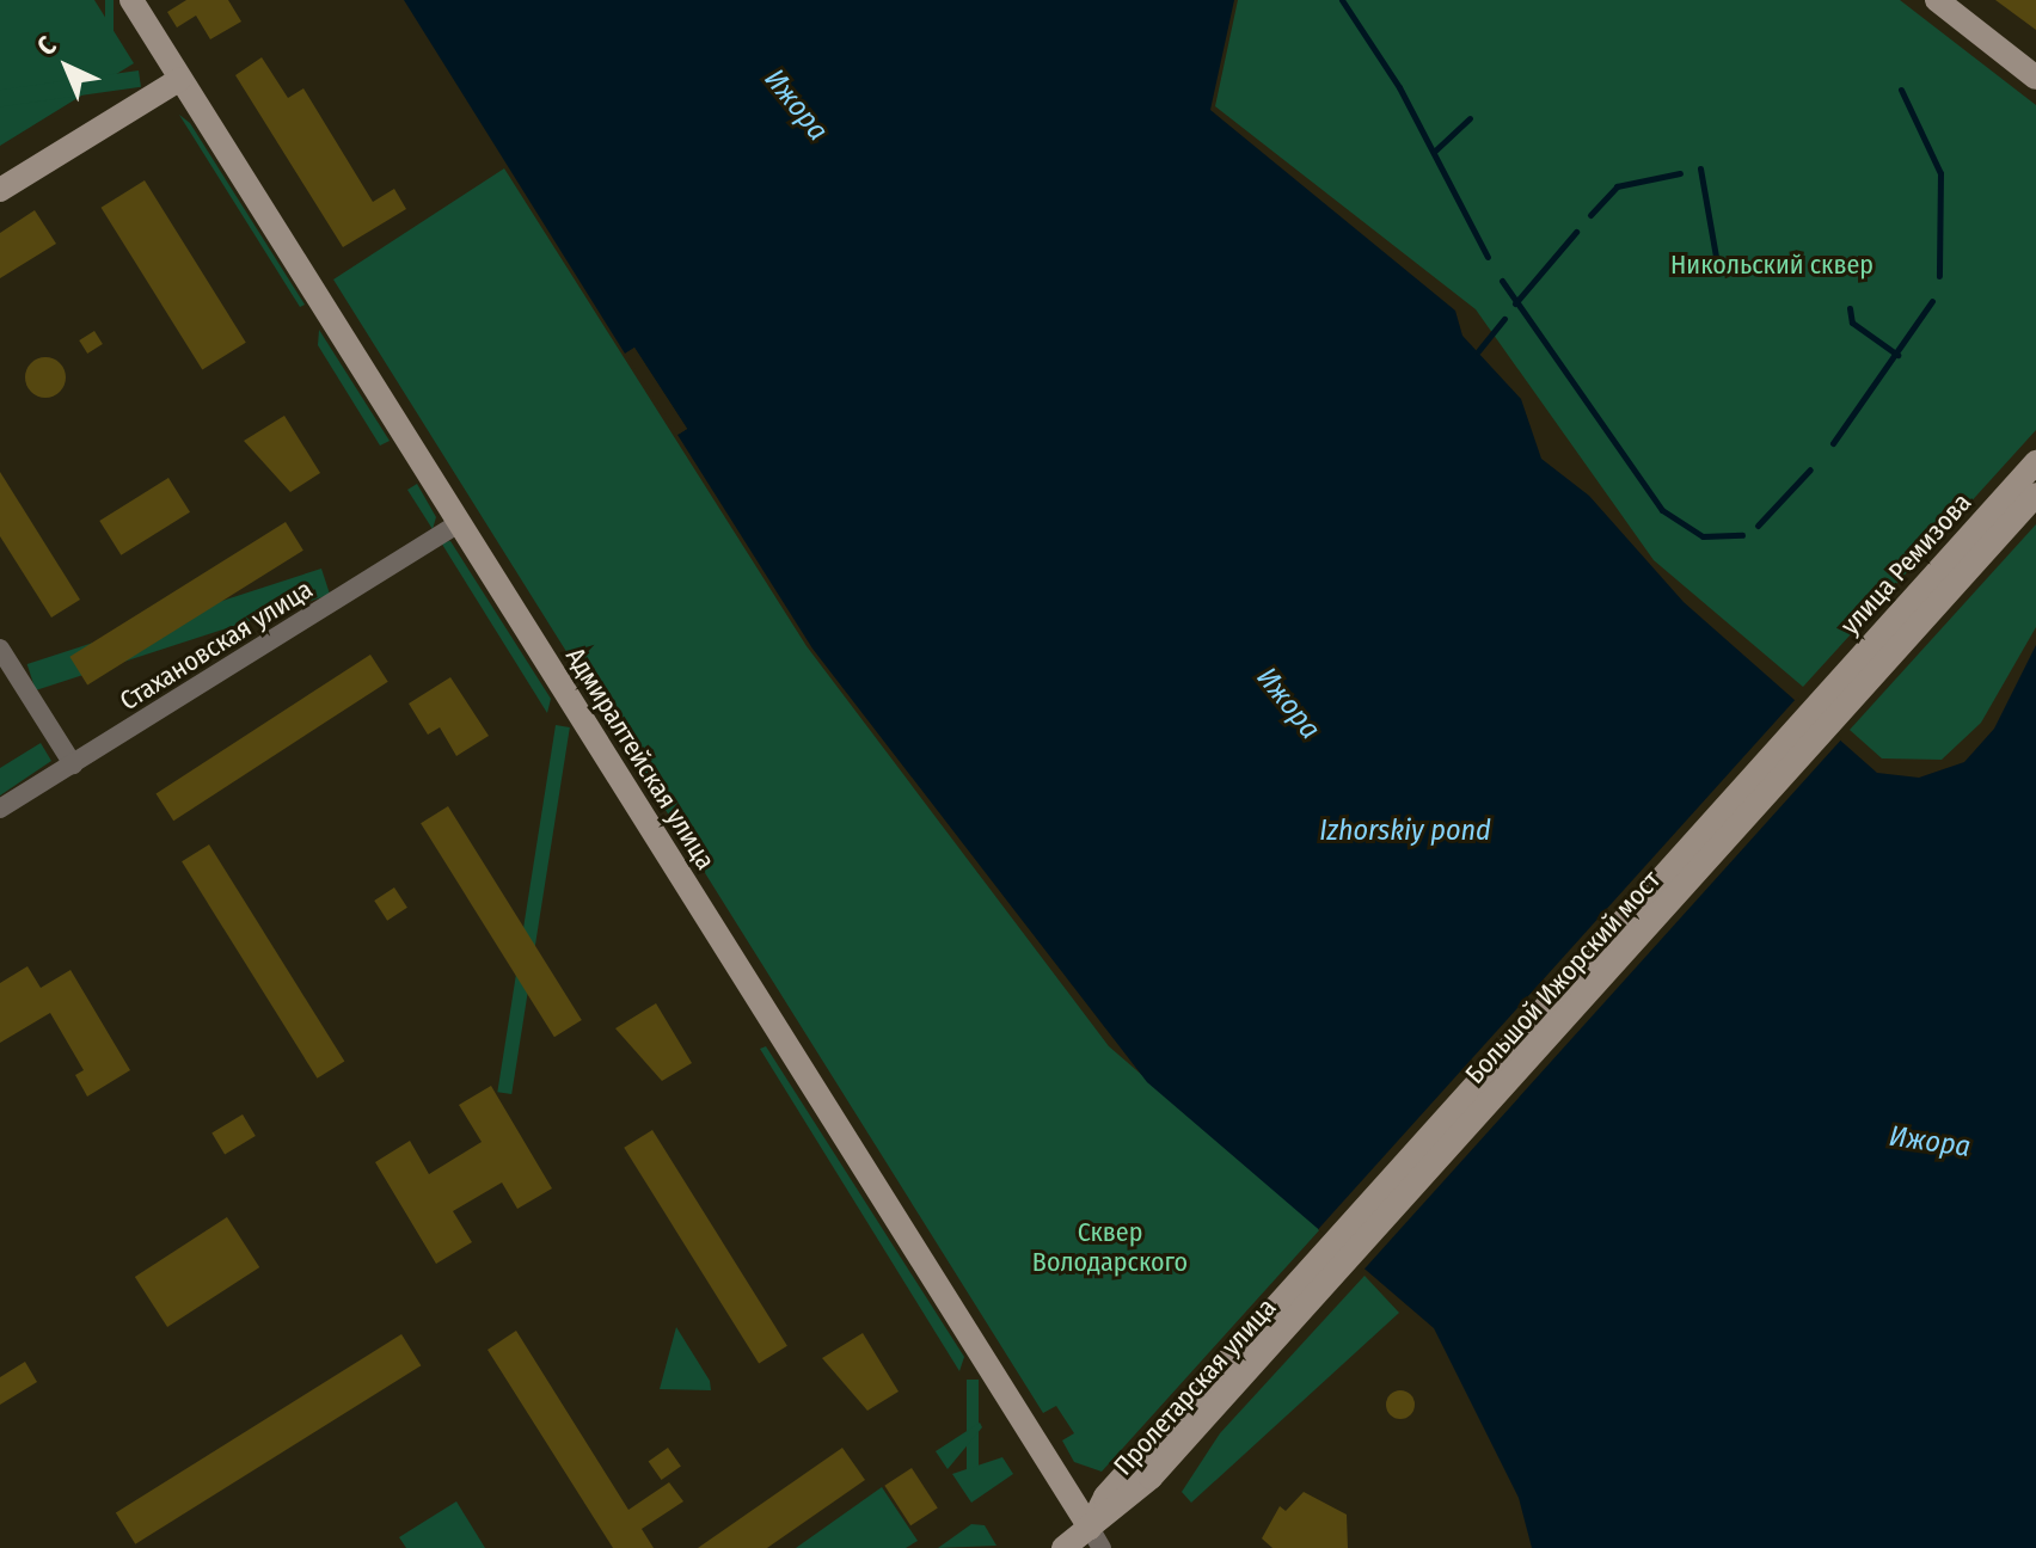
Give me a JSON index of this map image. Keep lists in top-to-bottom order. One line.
{"streets":{"street":["улица Ремизова","Стахановская улица","Адмиралтейская улица","Большой Ижорский мост","Пролетарская улица"]},"crossings":[["улица Ремизова","Большой Ижорский мост"],["Стахановская улица","Адмиралтейская улица"],["Адмиралтейская улица","Пролетарская улица"],["Большой Ижорский мост","Пролетарская улица"]],"water":["Ижора","Izhorskiy pond"],"parks":["Никольский сквер","Сквер Володарского"],"north":"top left"}
